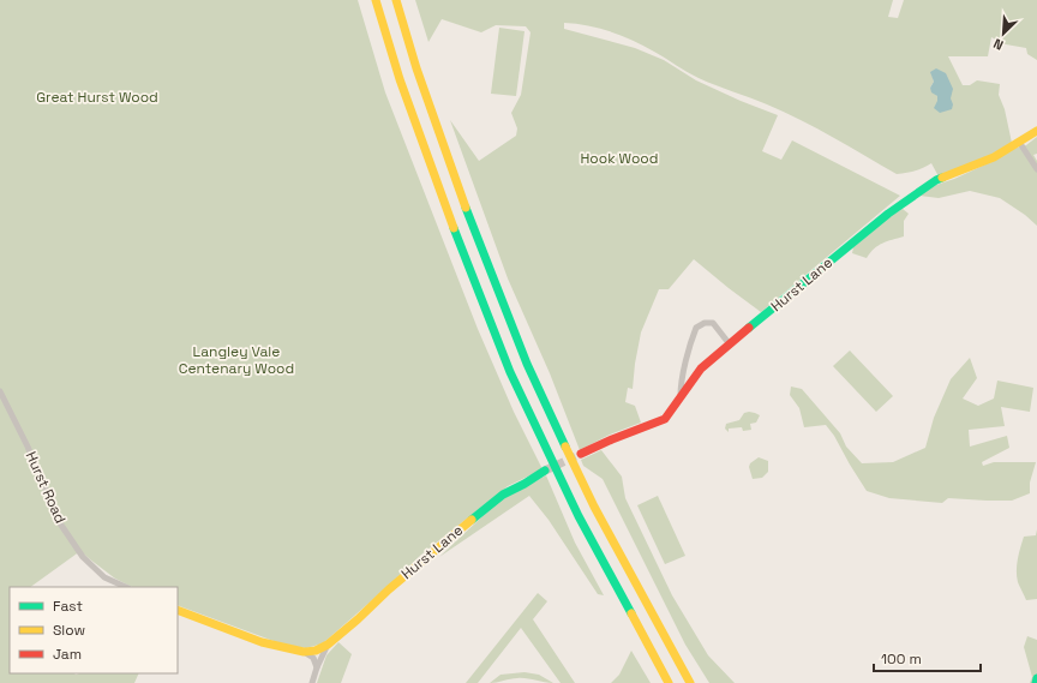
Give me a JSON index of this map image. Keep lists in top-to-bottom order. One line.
{"streets":{"main road":["Hurst Lane"],"street":["Hurst Road"]},"parks":["Great Hurst Wood","Hook Wood","Langley Vale Centenary Wood"],"legend":["Fast","Slow","Jam"],"scale_bar":"100 m","north":"bottom left"}
